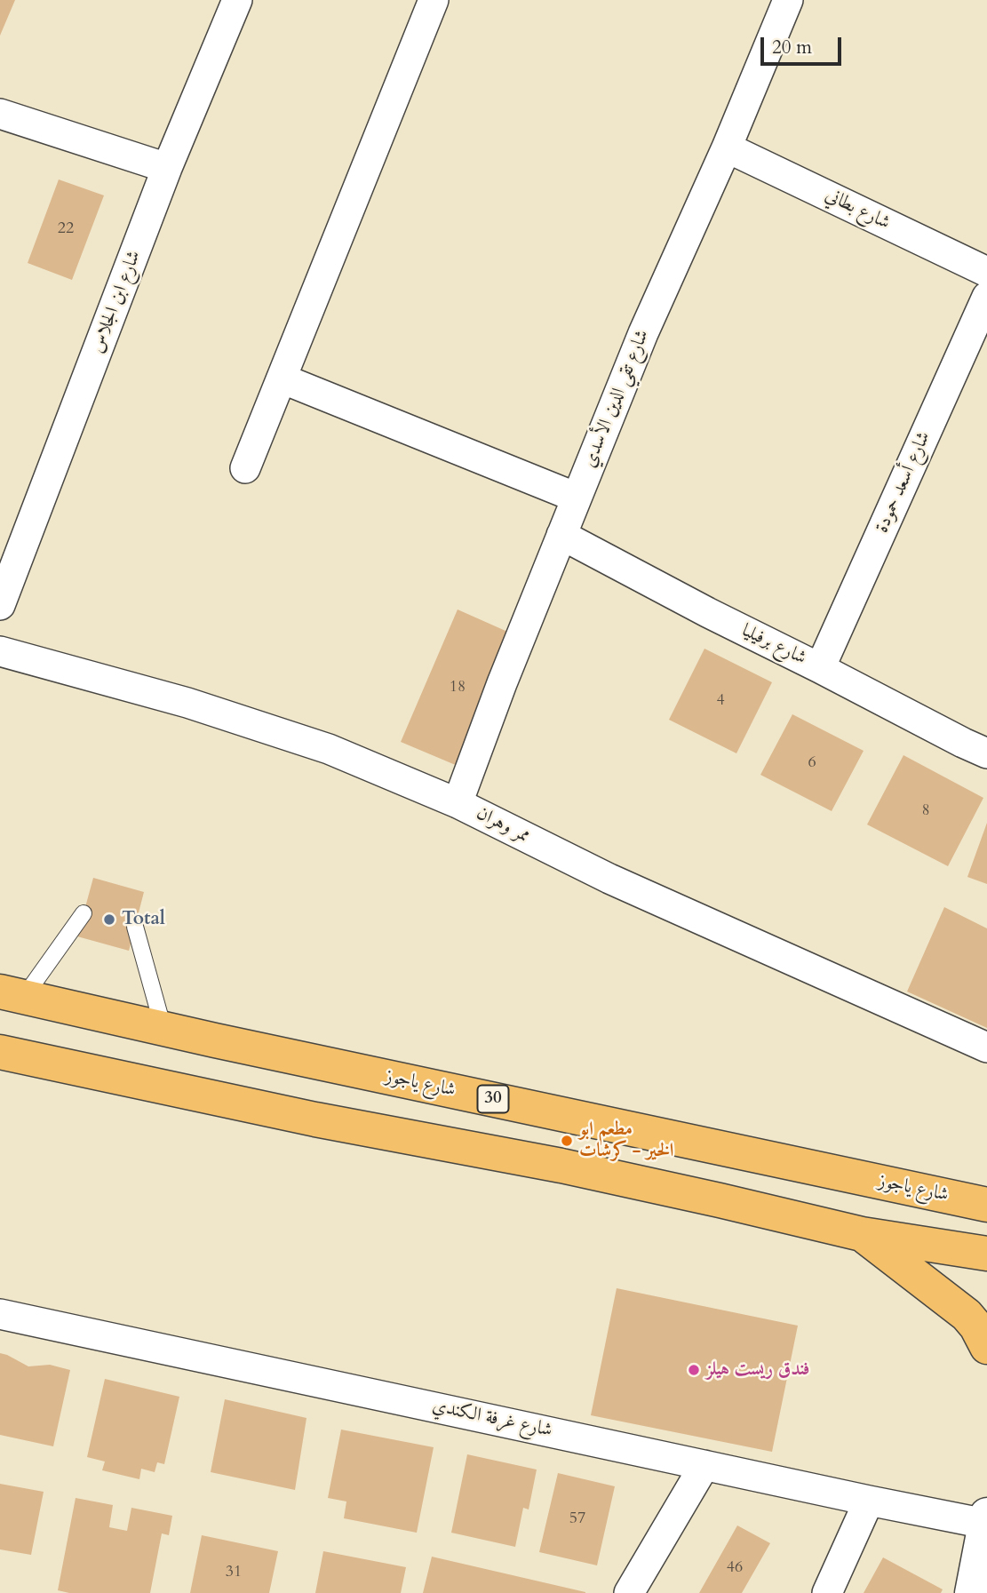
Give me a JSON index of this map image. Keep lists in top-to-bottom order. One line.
{"streets":{"main road":["شارع ياجوز","30"],"street":["شارع بطاني","شارع ابن الجلاس","شارع تقي الدين الأسدي","شارع أسعد حمودة","شارع برفيليا","ممر وهران","شارع غرفة الكندي"]},"crossings":[["شارع بطاني","شارع تقي الدين الأسدي"],["شارع تقي الدين الأسدي","شارع برفيليا"],["شارع تقي الدين الأسدي","ممر وهران"],["شارع أسعد حمودة","شارع برفيليا"]],"places":["Total","مطعم ابو الخير - كرشات","فندق ريست هيلز"],"house_numbers":["22","18","4","6","8","57","46","31"],"scale_bar":"20 m"}
